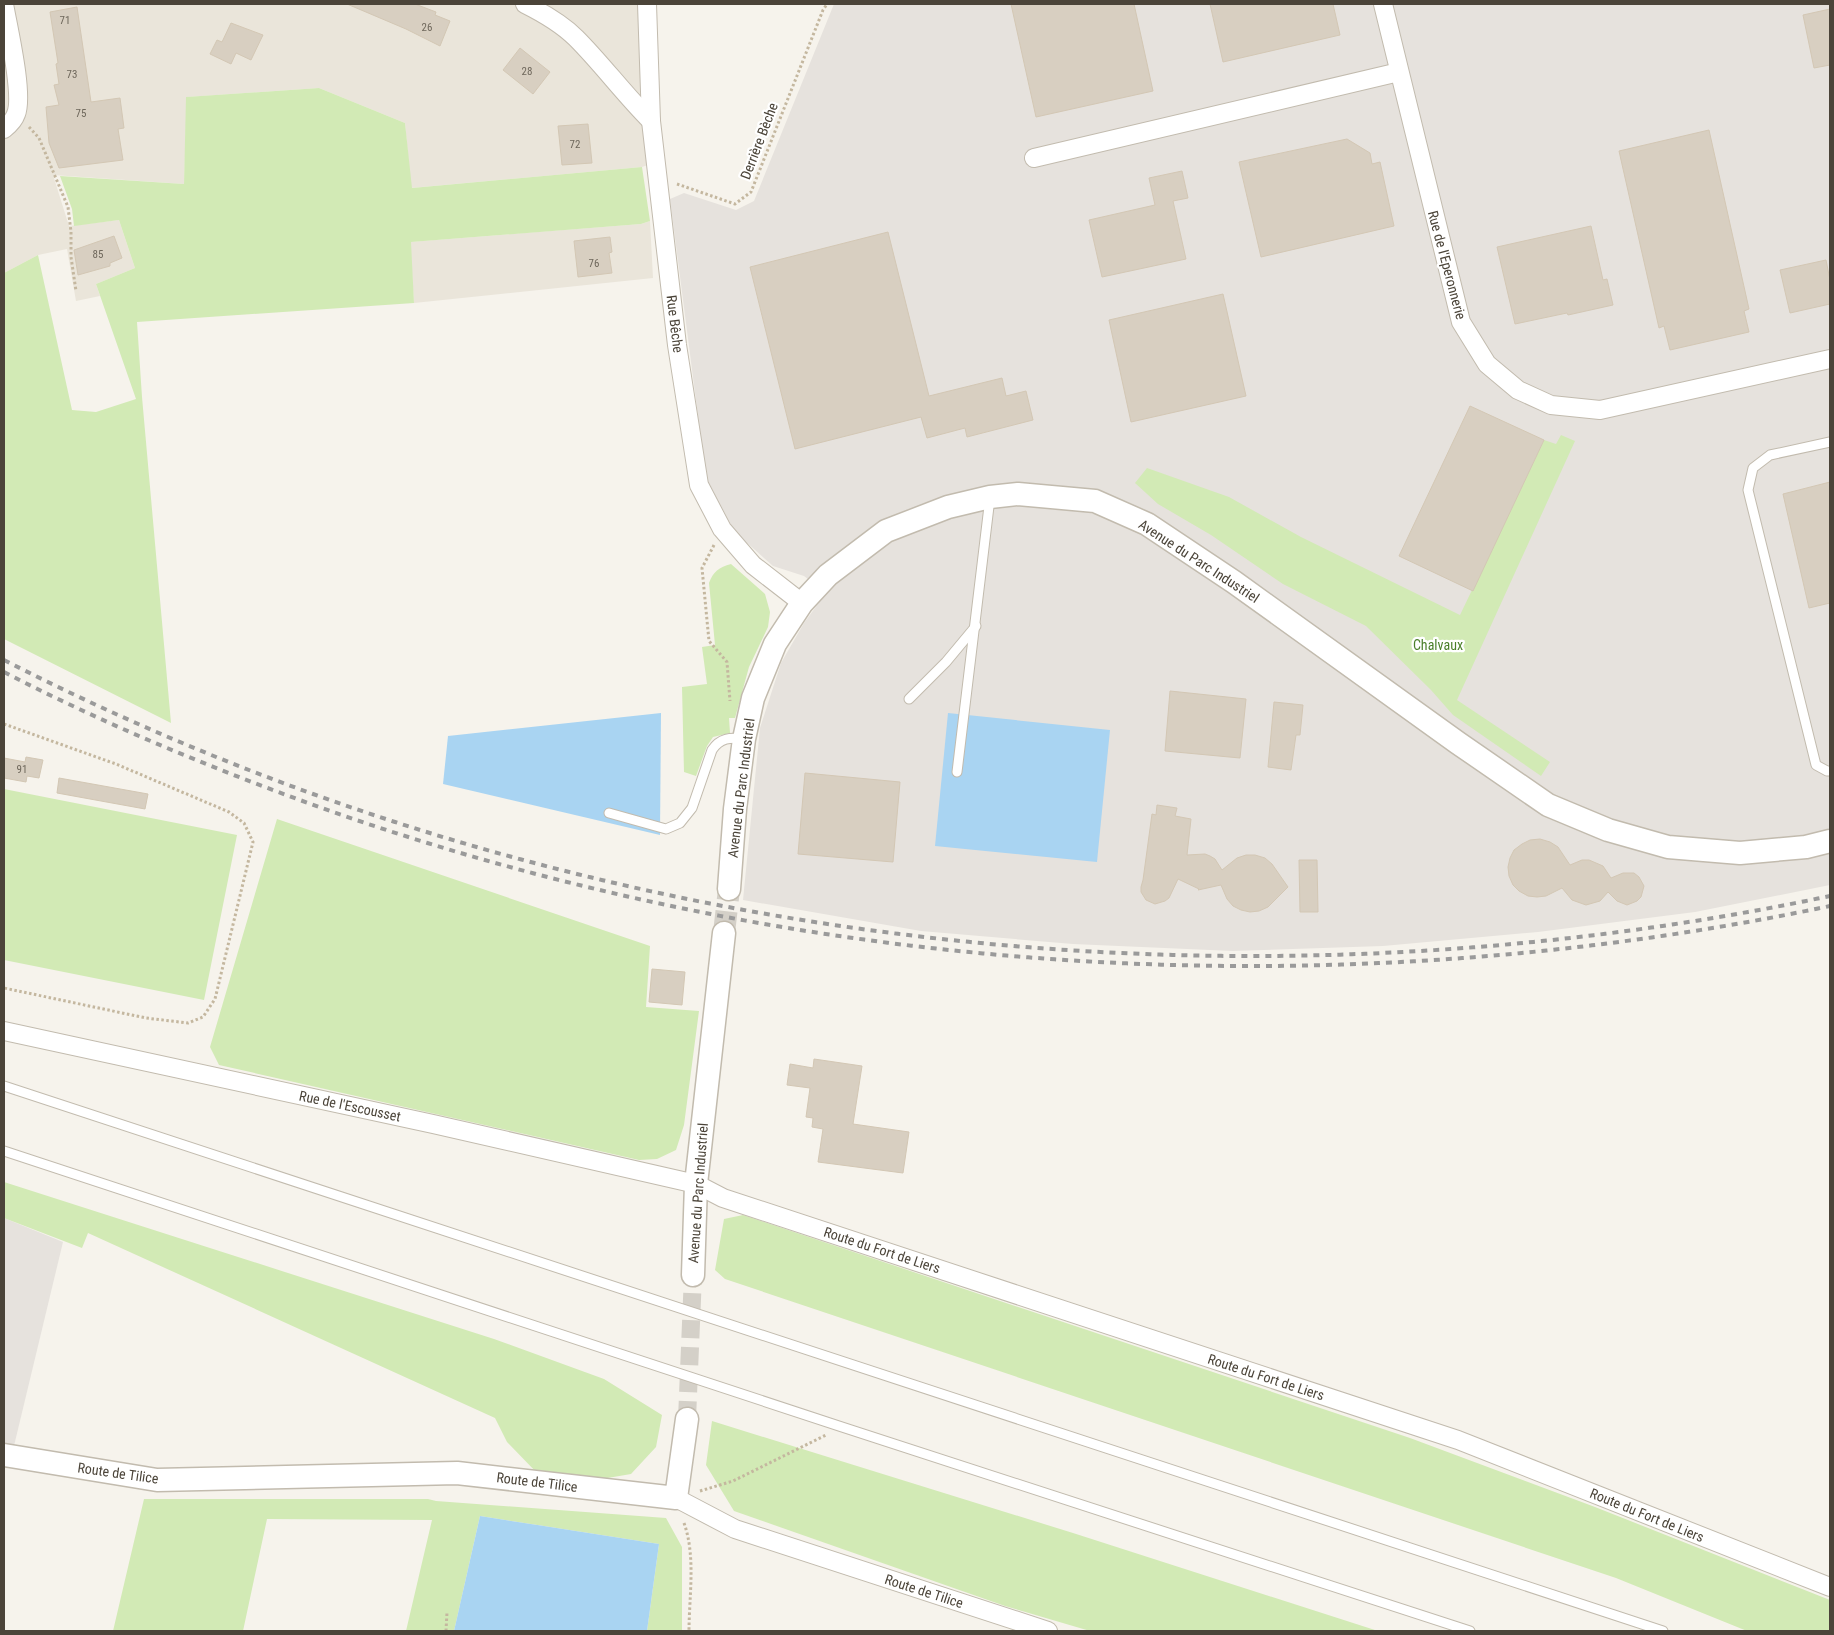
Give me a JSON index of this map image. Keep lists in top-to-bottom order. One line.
{"streets":{"street":["Rue de l'Eperonnerie","Rue Bêche","Avenue du Parc Industriel","Rue de l'Escousset","Route du Fort de Liers","Route de Tilice"],"path":["Derrière Bèche"]},"crossings":[["Derrière Bèche","Rue Bêche"],["Rue Bêche","Avenue du Parc Industriel"],["Avenue du Parc Industriel","Rue de l'Escousset"],["Avenue du Parc Industriel","Route du Fort de Liers"],["Rue de l'Escousset","Route du Fort de Liers"]],"parks":["Chalvaux"],"house_numbers":["71","26","28","73","75","72","85","76","91"]}
